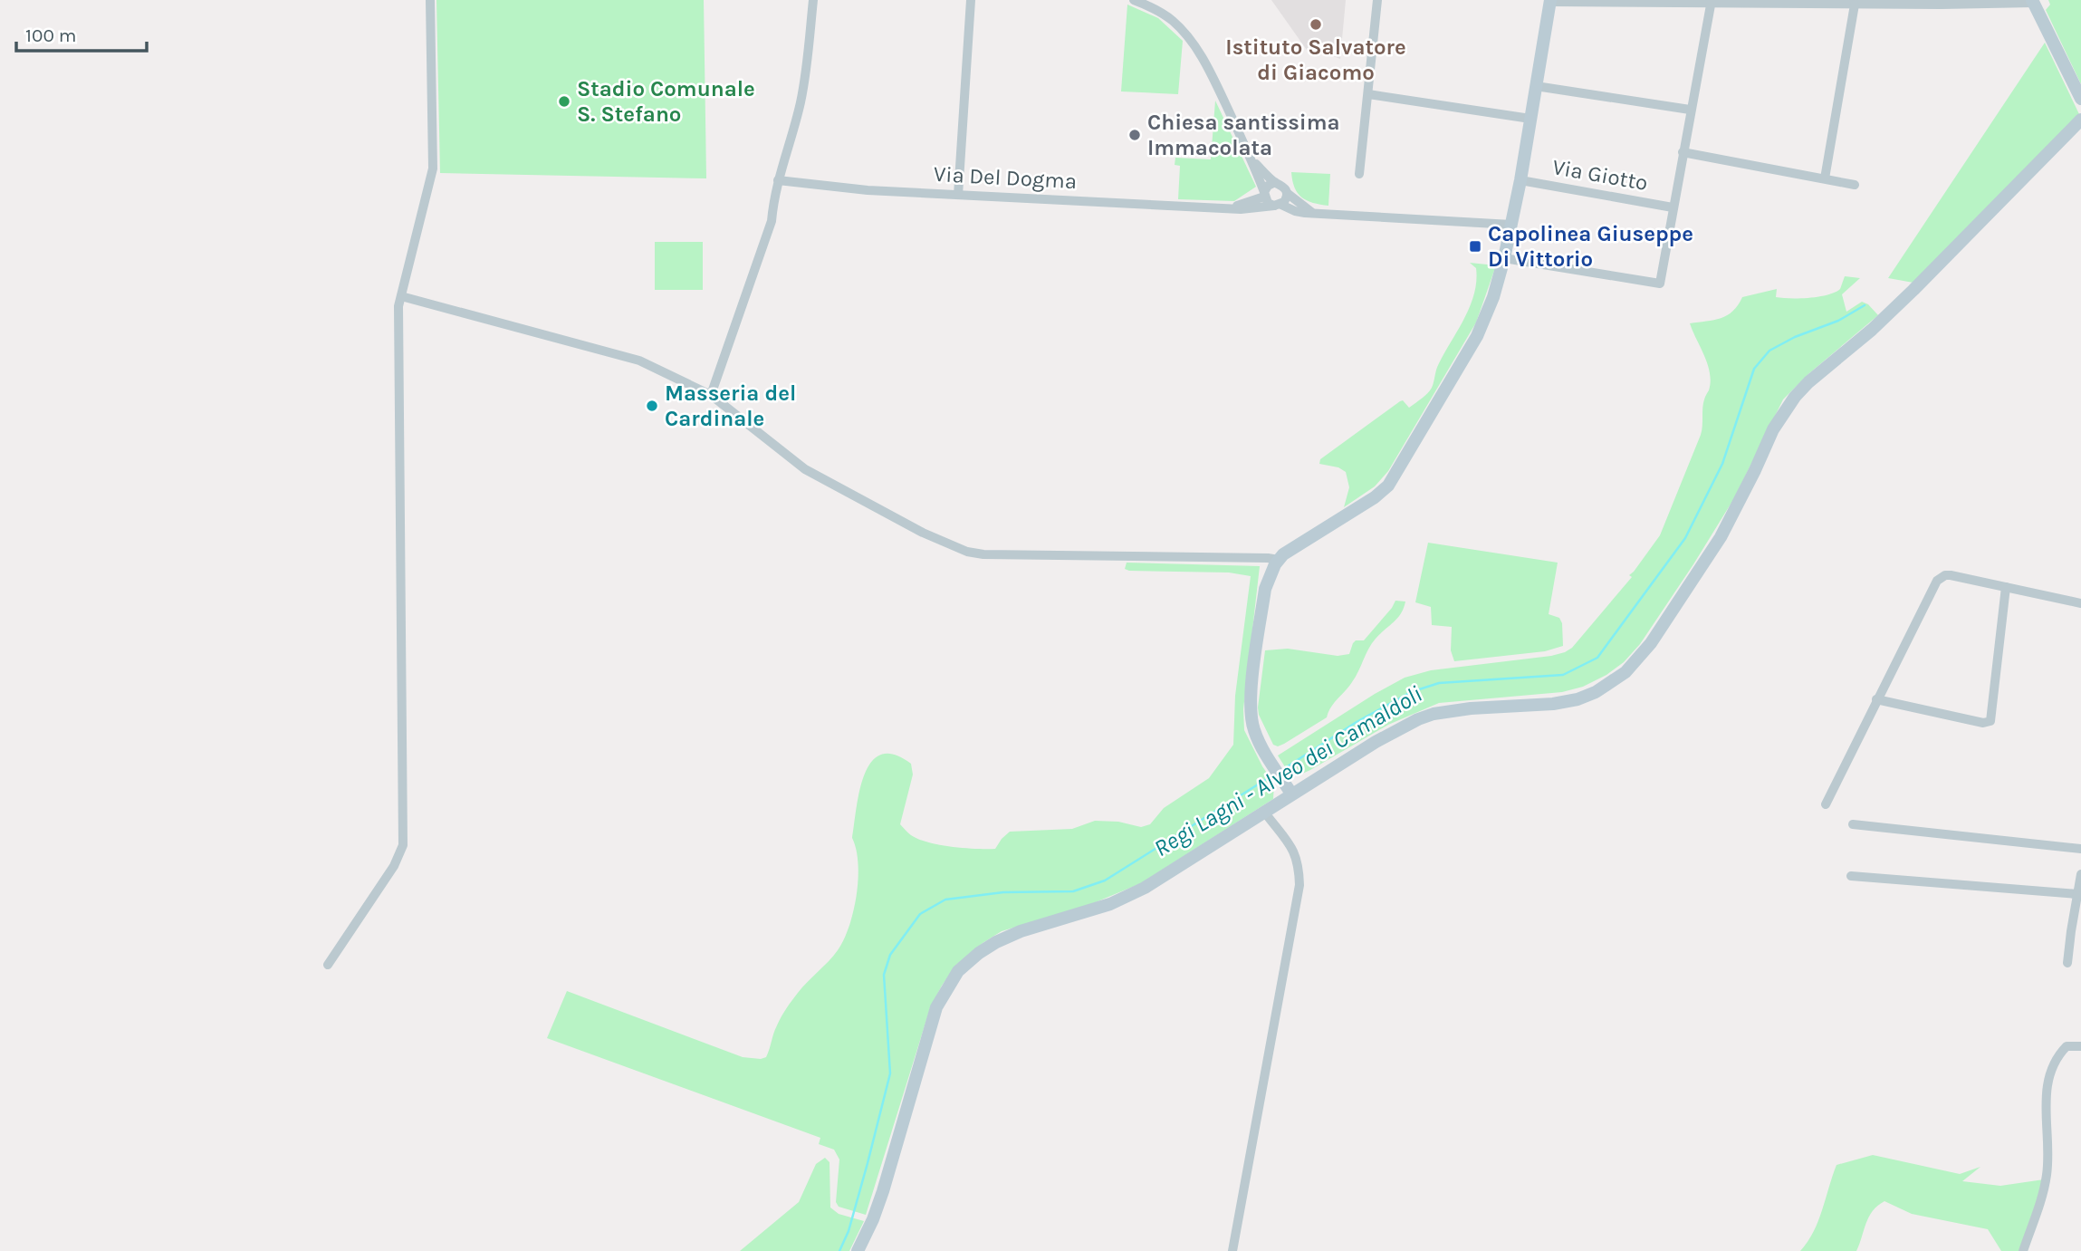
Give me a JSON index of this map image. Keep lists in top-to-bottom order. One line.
{"streets":{"street":["Via Giotto","Via Del Dogma"]},"water":["Regi Lagni - Alveo dei Camaldoli"],"places":{"other":["Istituto Salvatore di Giacomo","Stadio Comunale S. Stefano","Chiesa santissima Immacolata","Masseria del Cardinale"],"transit":["Capolinea Giuseppe Di Vittorio"]},"scale_bar":"100 m"}
